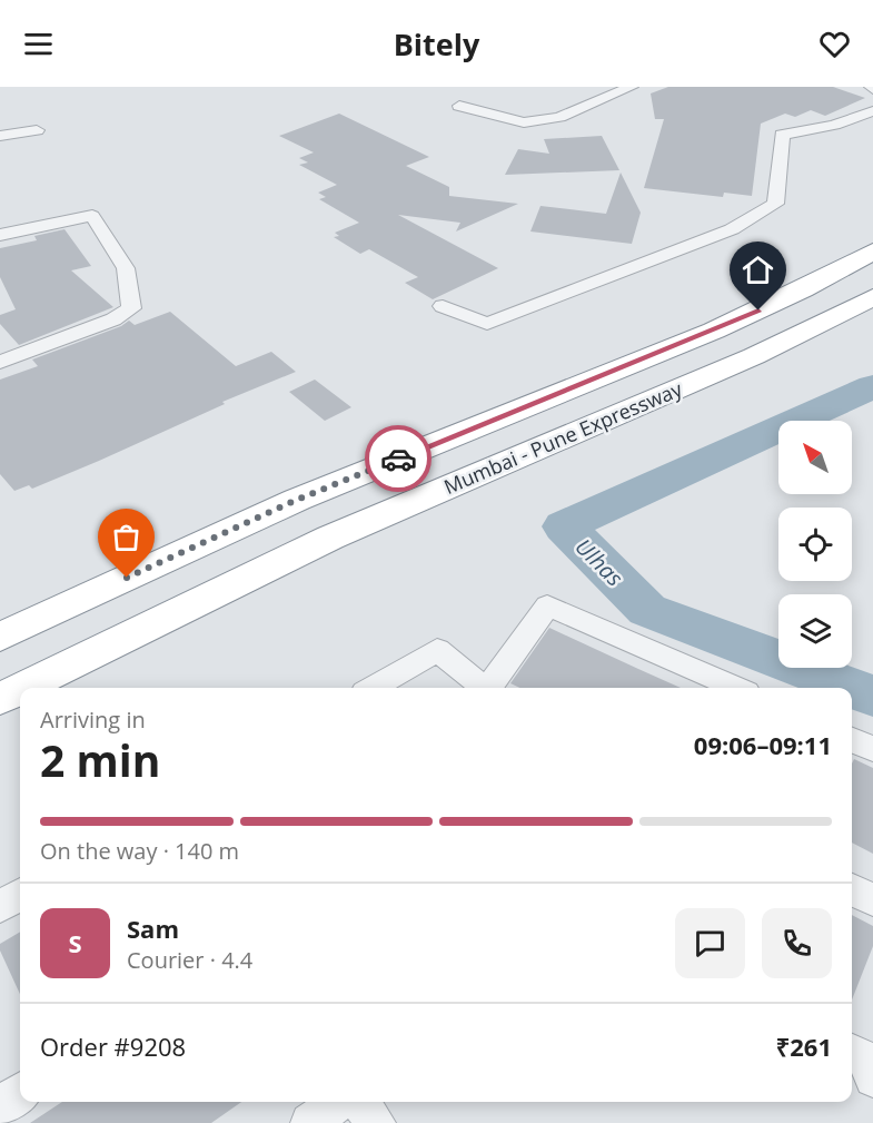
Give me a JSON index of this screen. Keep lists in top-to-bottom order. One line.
{"streets":{"highway":["Mumbai - Pune Expressway"]},"water":["Ulhas"],"north":"top left","page":{"header":"Bitely","heading":["2 min","Arriving in","09:06–09:11"],"panel":["Sam","Courier · 4.4","Order #9208","₹261"],"bar":"On the way · 140 m","round":"S"}}
